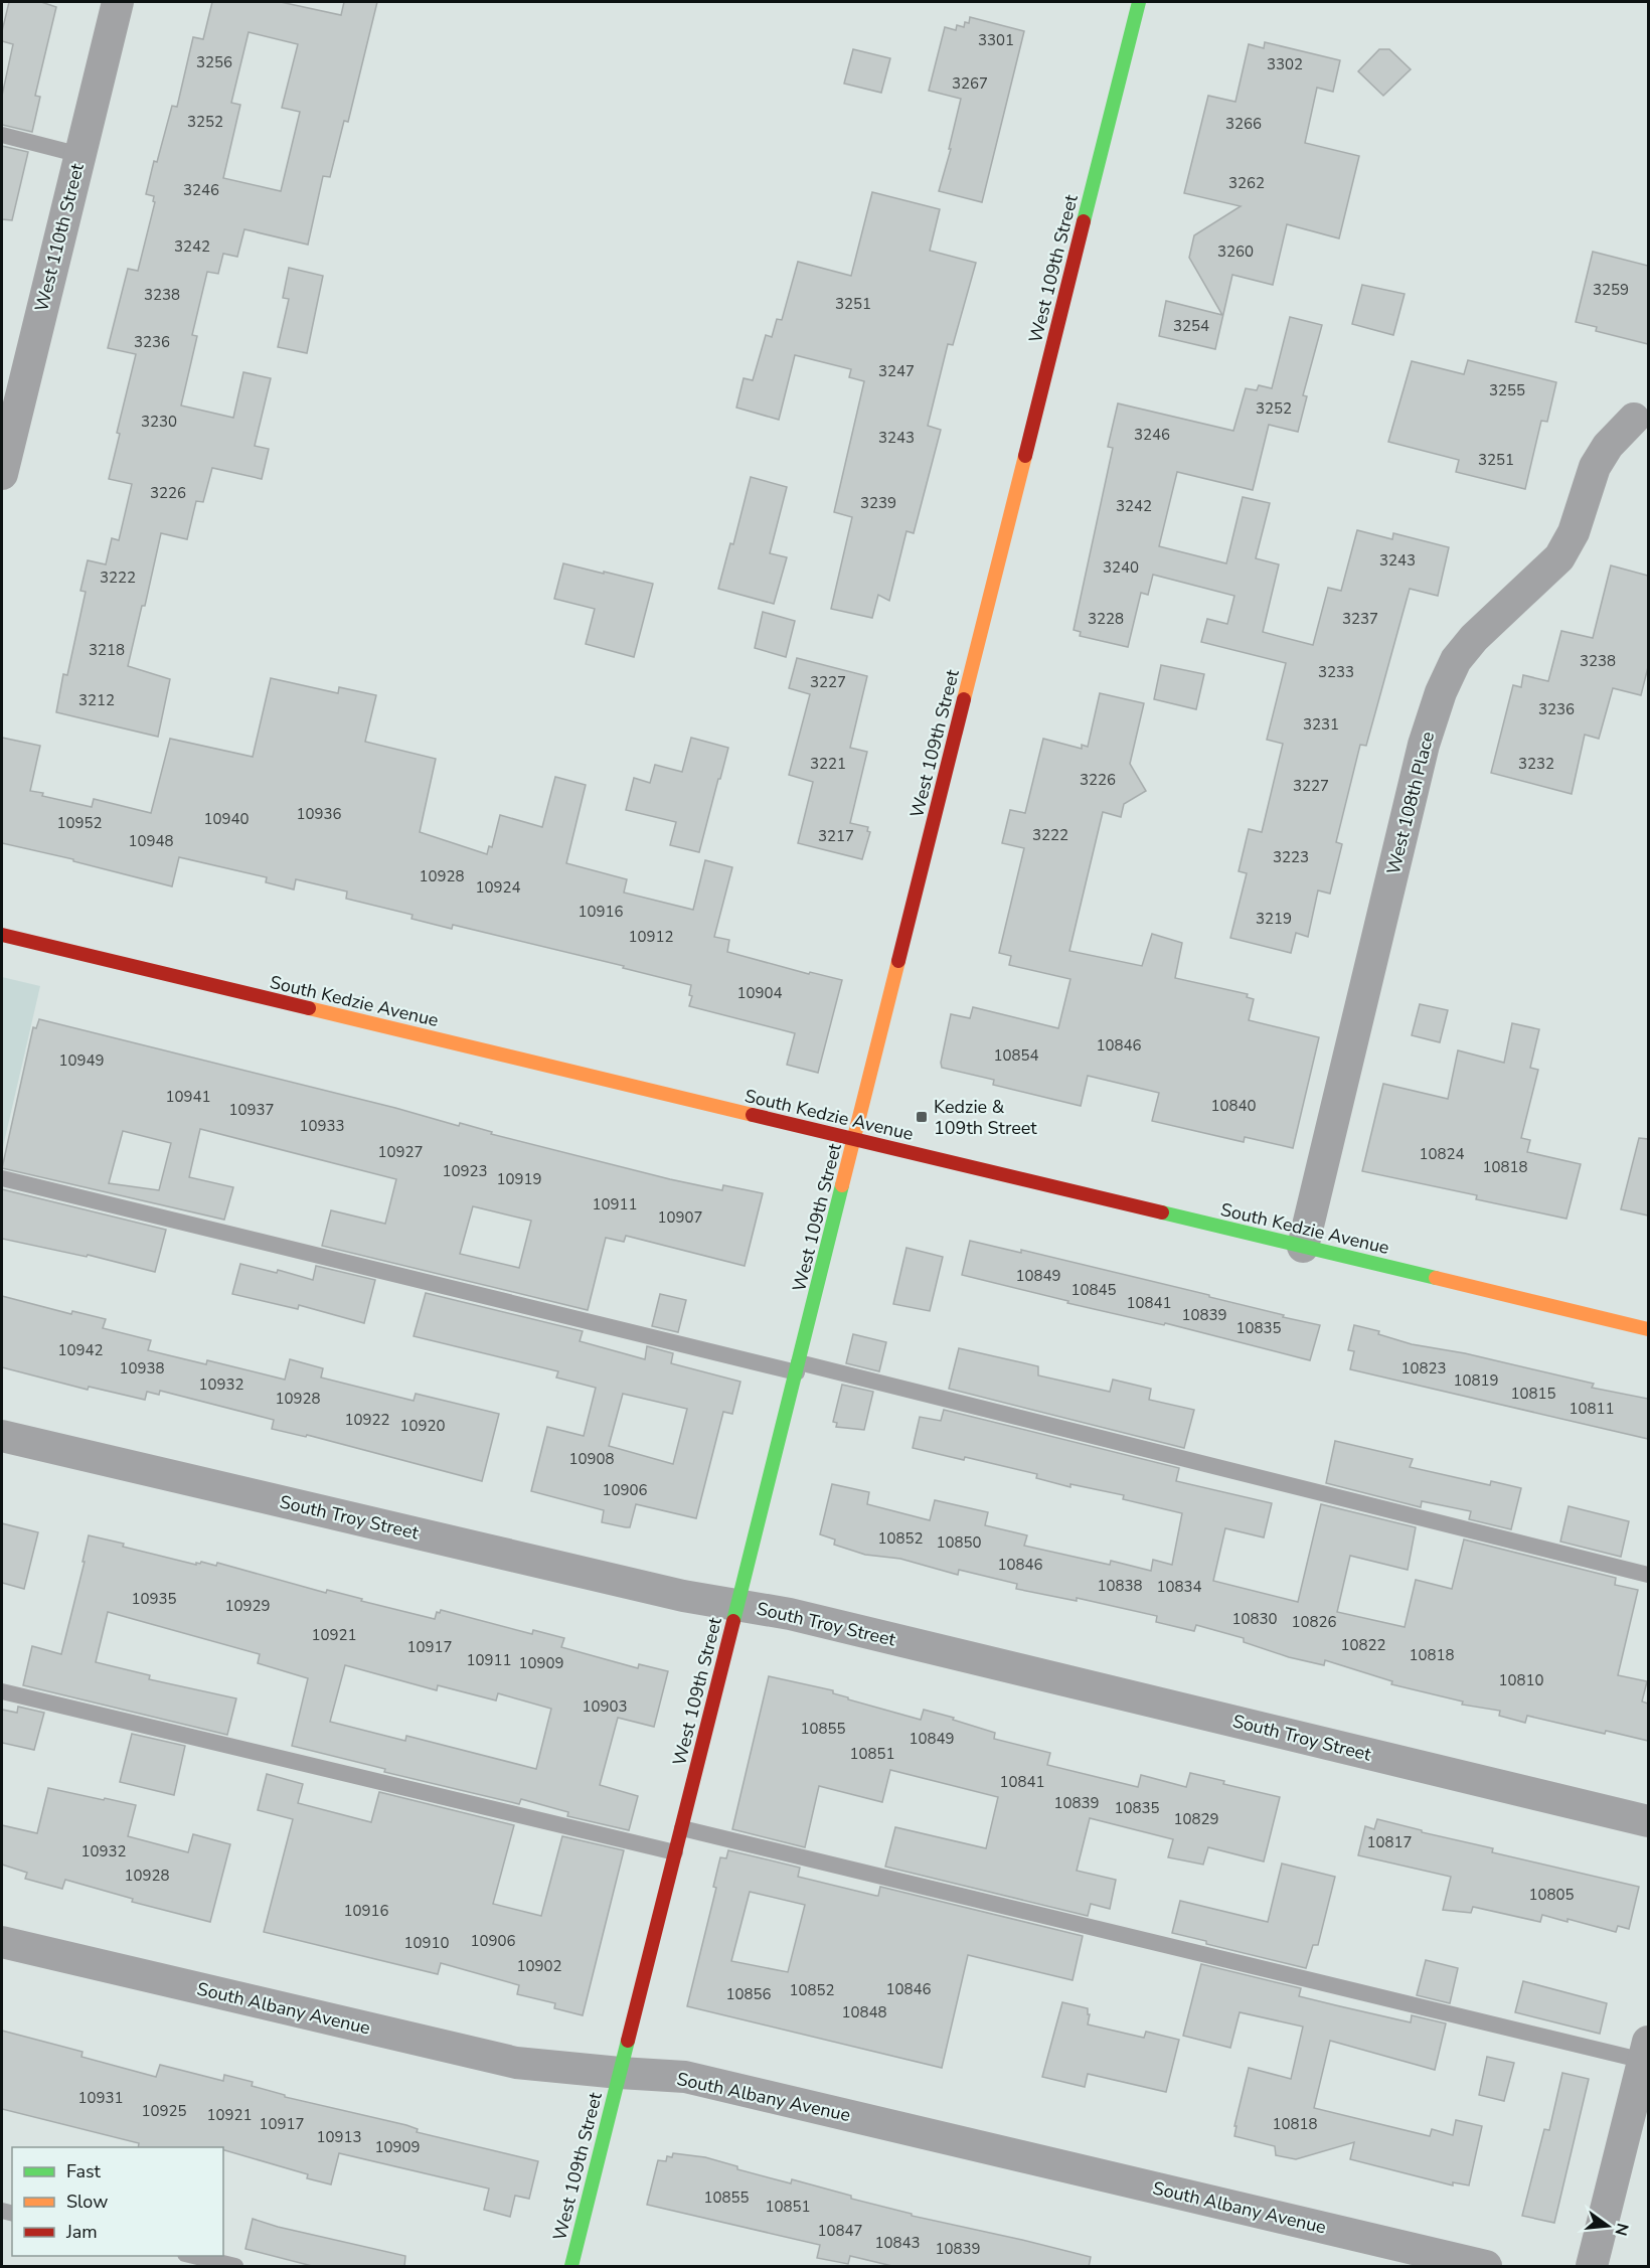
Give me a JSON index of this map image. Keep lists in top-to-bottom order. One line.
{"streets":{"street":["West 110th Street","West 109th Street","West 108th Place","South Kedzie Avenue","South Troy Street","South Albany Avenue"]},"crossings":[["West 109th Street","South Kedzie Avenue"],["West 109th Street","South Troy Street"],["West 109th Street","South Albany Avenue"],["West 108th Place","South Kedzie Avenue"]],"places":{"transit":["Kedzie & 109th Street"]},"house_numbers":["3301","3256","3302","3267","3252","3266","3262","3246","3242","3260","3259","3238","3251","3254","3236","3247","3255","3252","3230","3246","3243","3251","3226","3239","3242","3243","3240","3222","3228","3237","3218","3238","3233","3227","3212","3236","3231","3221","3232","3226","3227","10936","10940","10952","3222","3217","10948","3223","10928","10924","10916","3219","10912","10904","10846","10854","10949","10941","10840","10937","10933","10927","10824","10818","10923","10919","10911","10907","10849","10845","10841","10839","10835","10942","10938","10823","10819","10932","10815","10928","10811","10922","10920","10908","10906","10852","10850","10846","10838","10834","10935","10929","10830","10826","10921","10822","10917","10818","10911","10909","10810","10903","10855","10849","10851","10841","10839","10835","10829","10817","10932","10928","10805","10916","10906","10910","10902","10846","10852","10856","10848","10931","10925","10921","10917","10818","10913","10909","10855","10851","10847","10843","10839"],"legend":["Fast","Slow","Jam"],"north":"right"}
